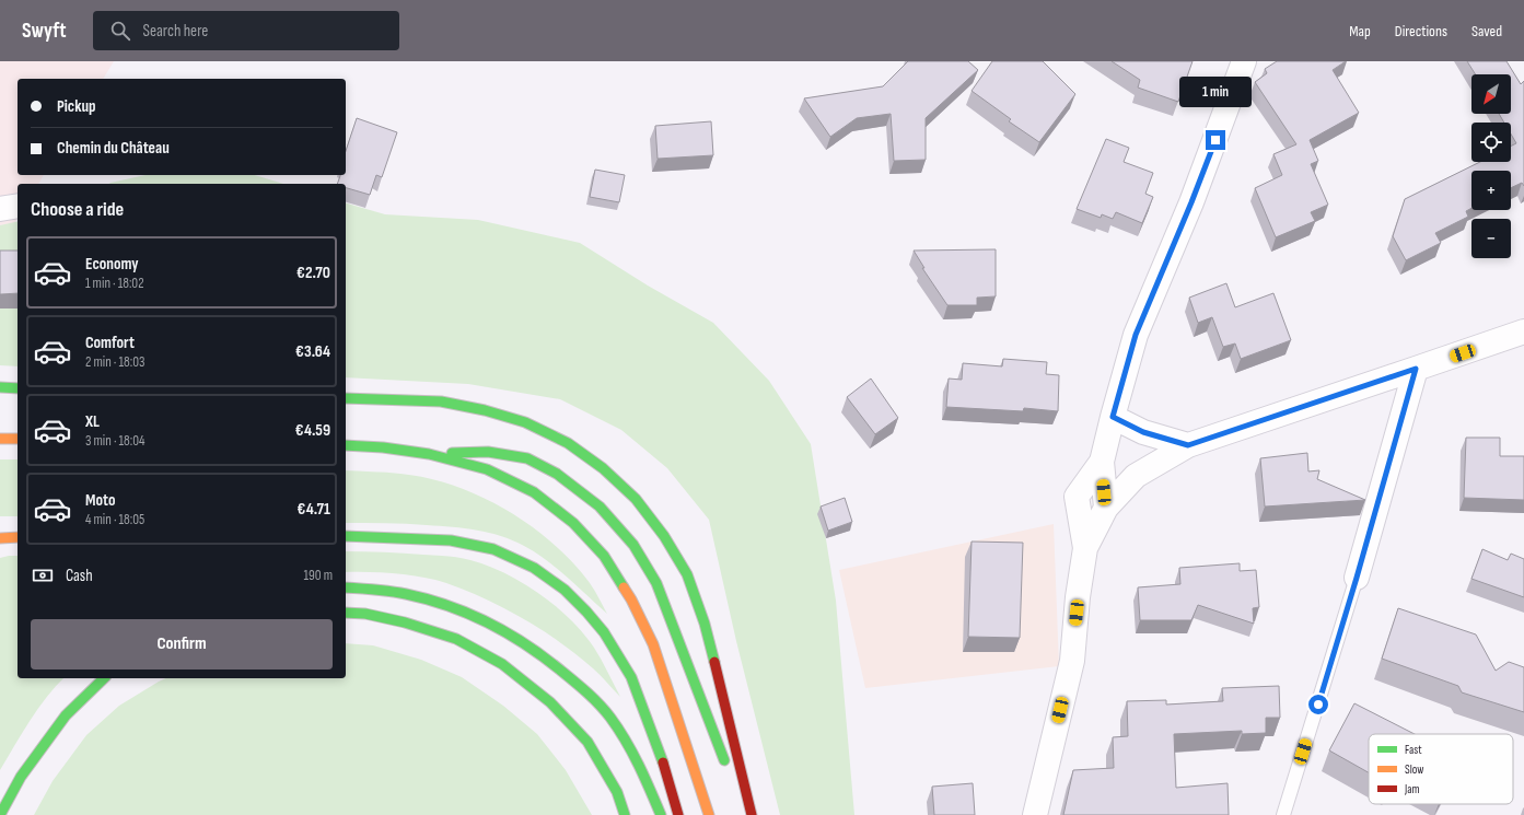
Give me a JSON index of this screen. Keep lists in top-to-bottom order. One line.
{"legend":["Fast","Slow","Jam"],"north":"bottom left","page":{"header":"Swyft","search":"Search here","nav":["Map","Directions","Saved"],"map_buttons":["+","−"],"bubble":"1 min","banner":["Pickup","Chemin du Château"],"heading":"Choose a ride","list":[{"name":"Economy","note":"1 min · 18:02","value":"€2.70"},{"name":"Comfort","note":"2 min · 18:03","value":"€3.64"},{"name":"XL","note":"3 min · 18:04","value":"€4.59"},{"name":"Moto","note":"4 min · 18:05","value":"€4.71"}],"pay":["Cash","190 m"],"buttons":"Confirm"}}
